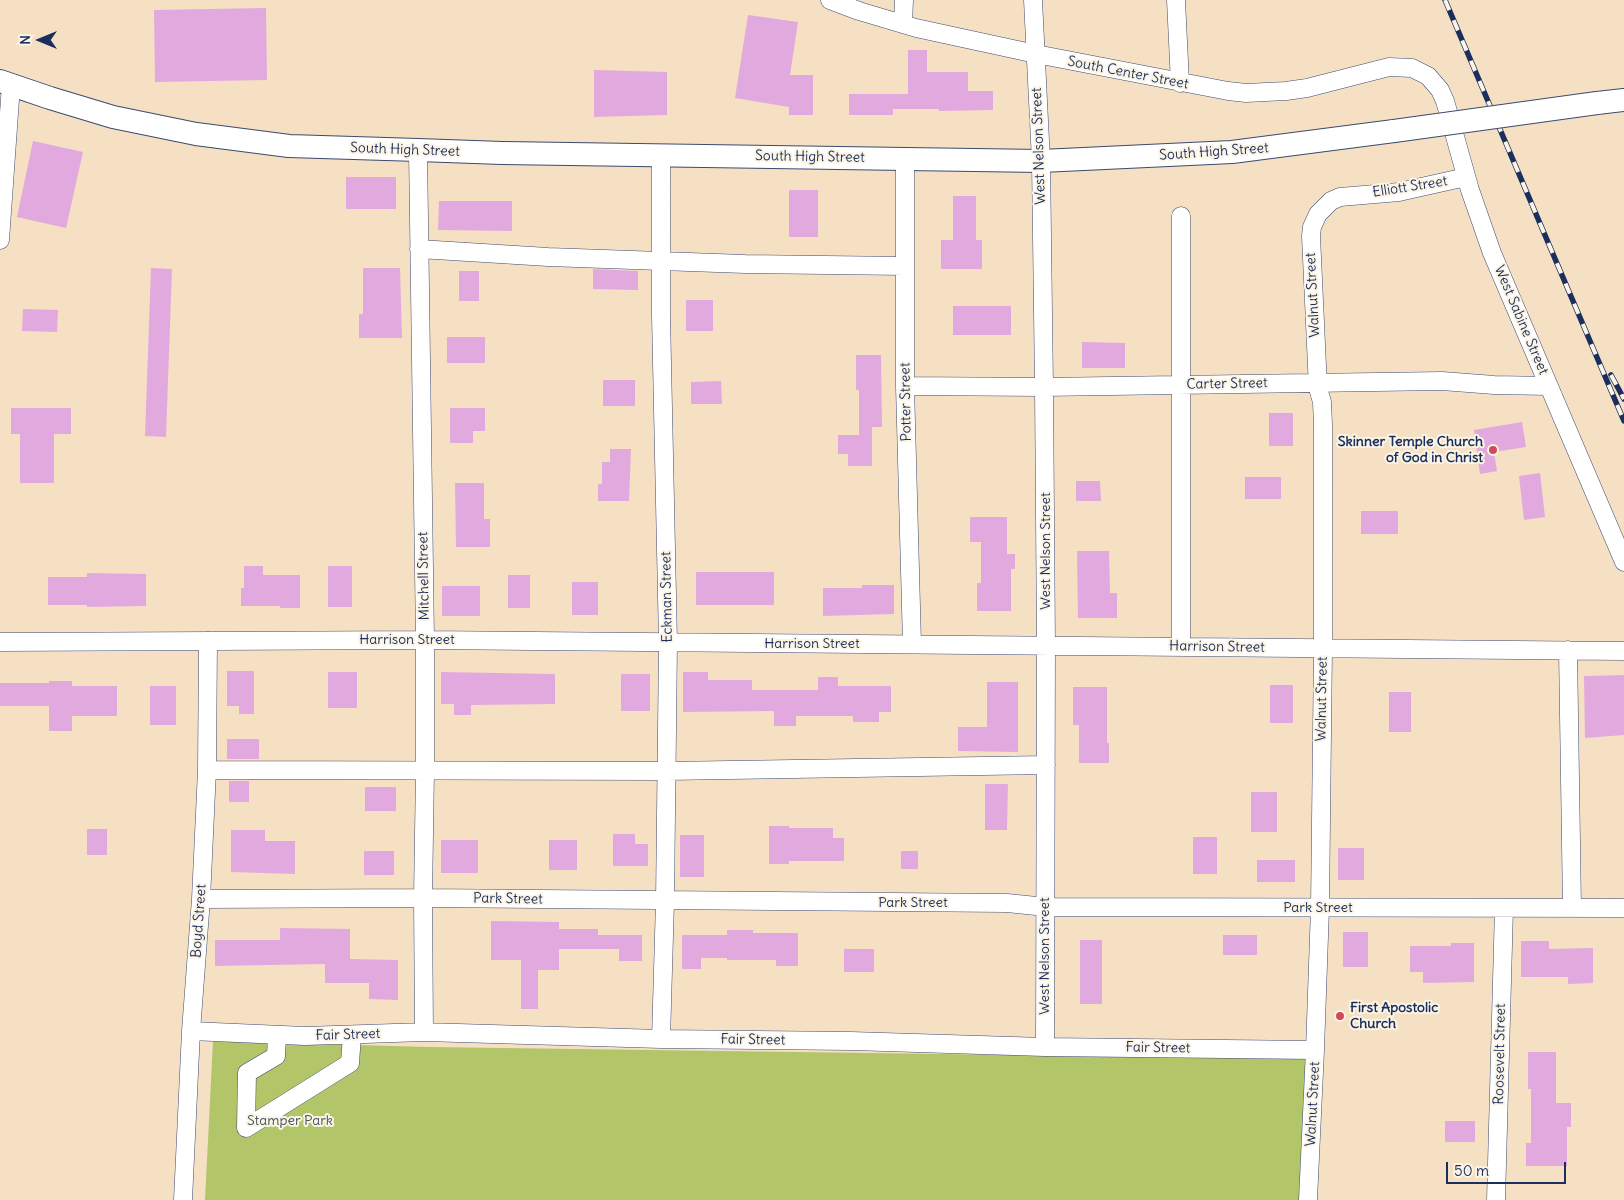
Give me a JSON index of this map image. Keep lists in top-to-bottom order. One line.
{"streets":{"main road":["South High Street"],"street":["South Center Street","West Nelson Street","Elliott Street","Walnut Street","West Sabine Street","Carter Street","Potter Street","Mitchell Street","Eckman Street","Harrison Street","Park Street","Boyd Street","Fair Street","Roosevelt Street"]},"crossings":[["South Center Street","West Nelson Street"],["South Center Street","West Sabine Street"],["West Nelson Street","South High Street"],["West Nelson Street","Carter Street"],["West Nelson Street","Harrison Street"],["West Nelson Street","Park Street"],["West Nelson Street","Fair Street"],["South High Street","Potter Street"],["South High Street","Mitchell Street"],["South High Street","Eckman Street"],["Elliott Street","Walnut Street"],["Elliott Street","West Sabine Street"],["Walnut Street","Carter Street"],["Walnut Street","Harrison Street"],["Walnut Street","Park Street"],["Walnut Street","Fair Street"],["West Sabine Street","Carter Street"],["Carter Street","Potter Street"],["Potter Street","Harrison Street"],["Mitchell Street","Harrison Street"],["Mitchell Street","Park Street"],["Mitchell Street","Fair Street"],["Eckman Street","Harrison Street"],["Eckman Street","Park Street"],["Eckman Street","Fair Street"],["Harrison Street","Boyd Street"],["Park Street","Boyd Street"],["Park Street","Roosevelt Street"],["Boyd Street","Fair Street"]],"parks":["Stamper Park"],"places":["Skinner Temple Church of God in Christ","First Apostolic Church"],"scale_bar":"50 m","north":"left"}
